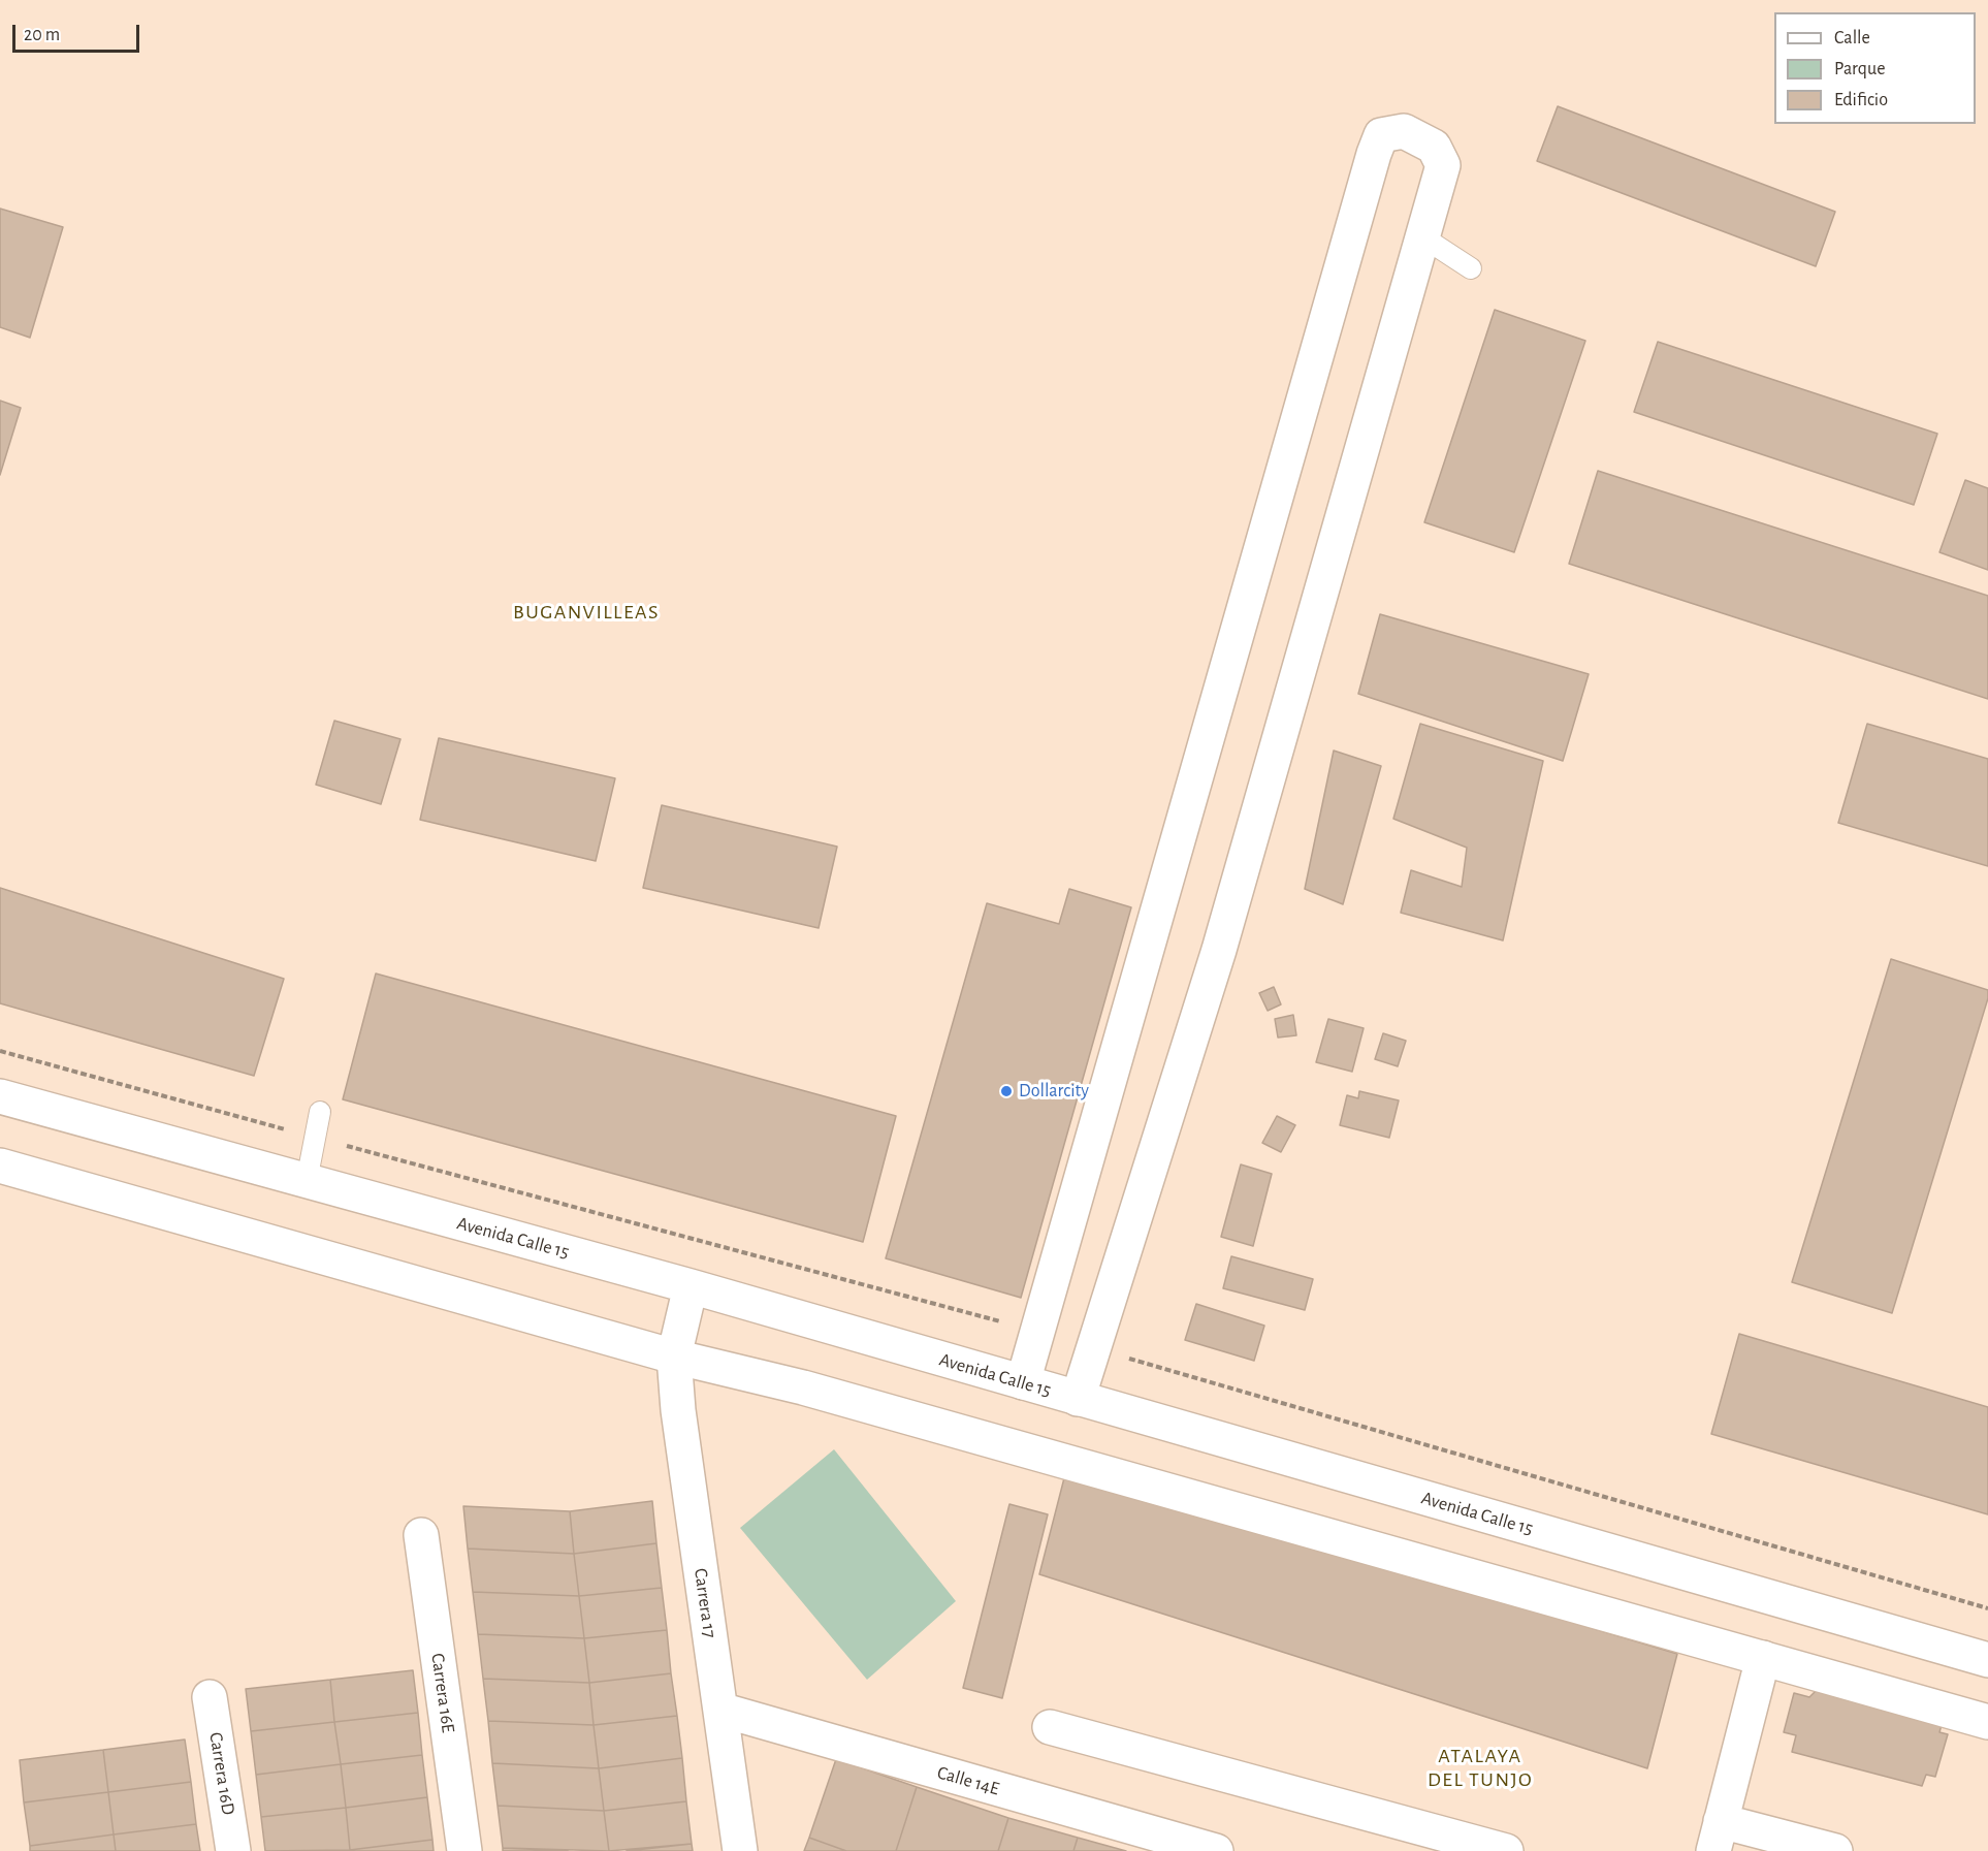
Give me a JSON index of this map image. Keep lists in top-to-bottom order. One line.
{"streets":{"street":["Avenida Calle 15","Carrera 17","Carrera 16E","Carrera 16D","Calle 14E"]},"crossings":[["Avenida Calle 15","Carrera 17"],["Carrera 17","Calle 14E"]],"districts":["BUGANVILLEAS","ATALAYA DEL TUNJO"],"places":["Dollarcity"],"legend":["Calle","Parque","Edificio"],"scale_bar":"20 m"}
